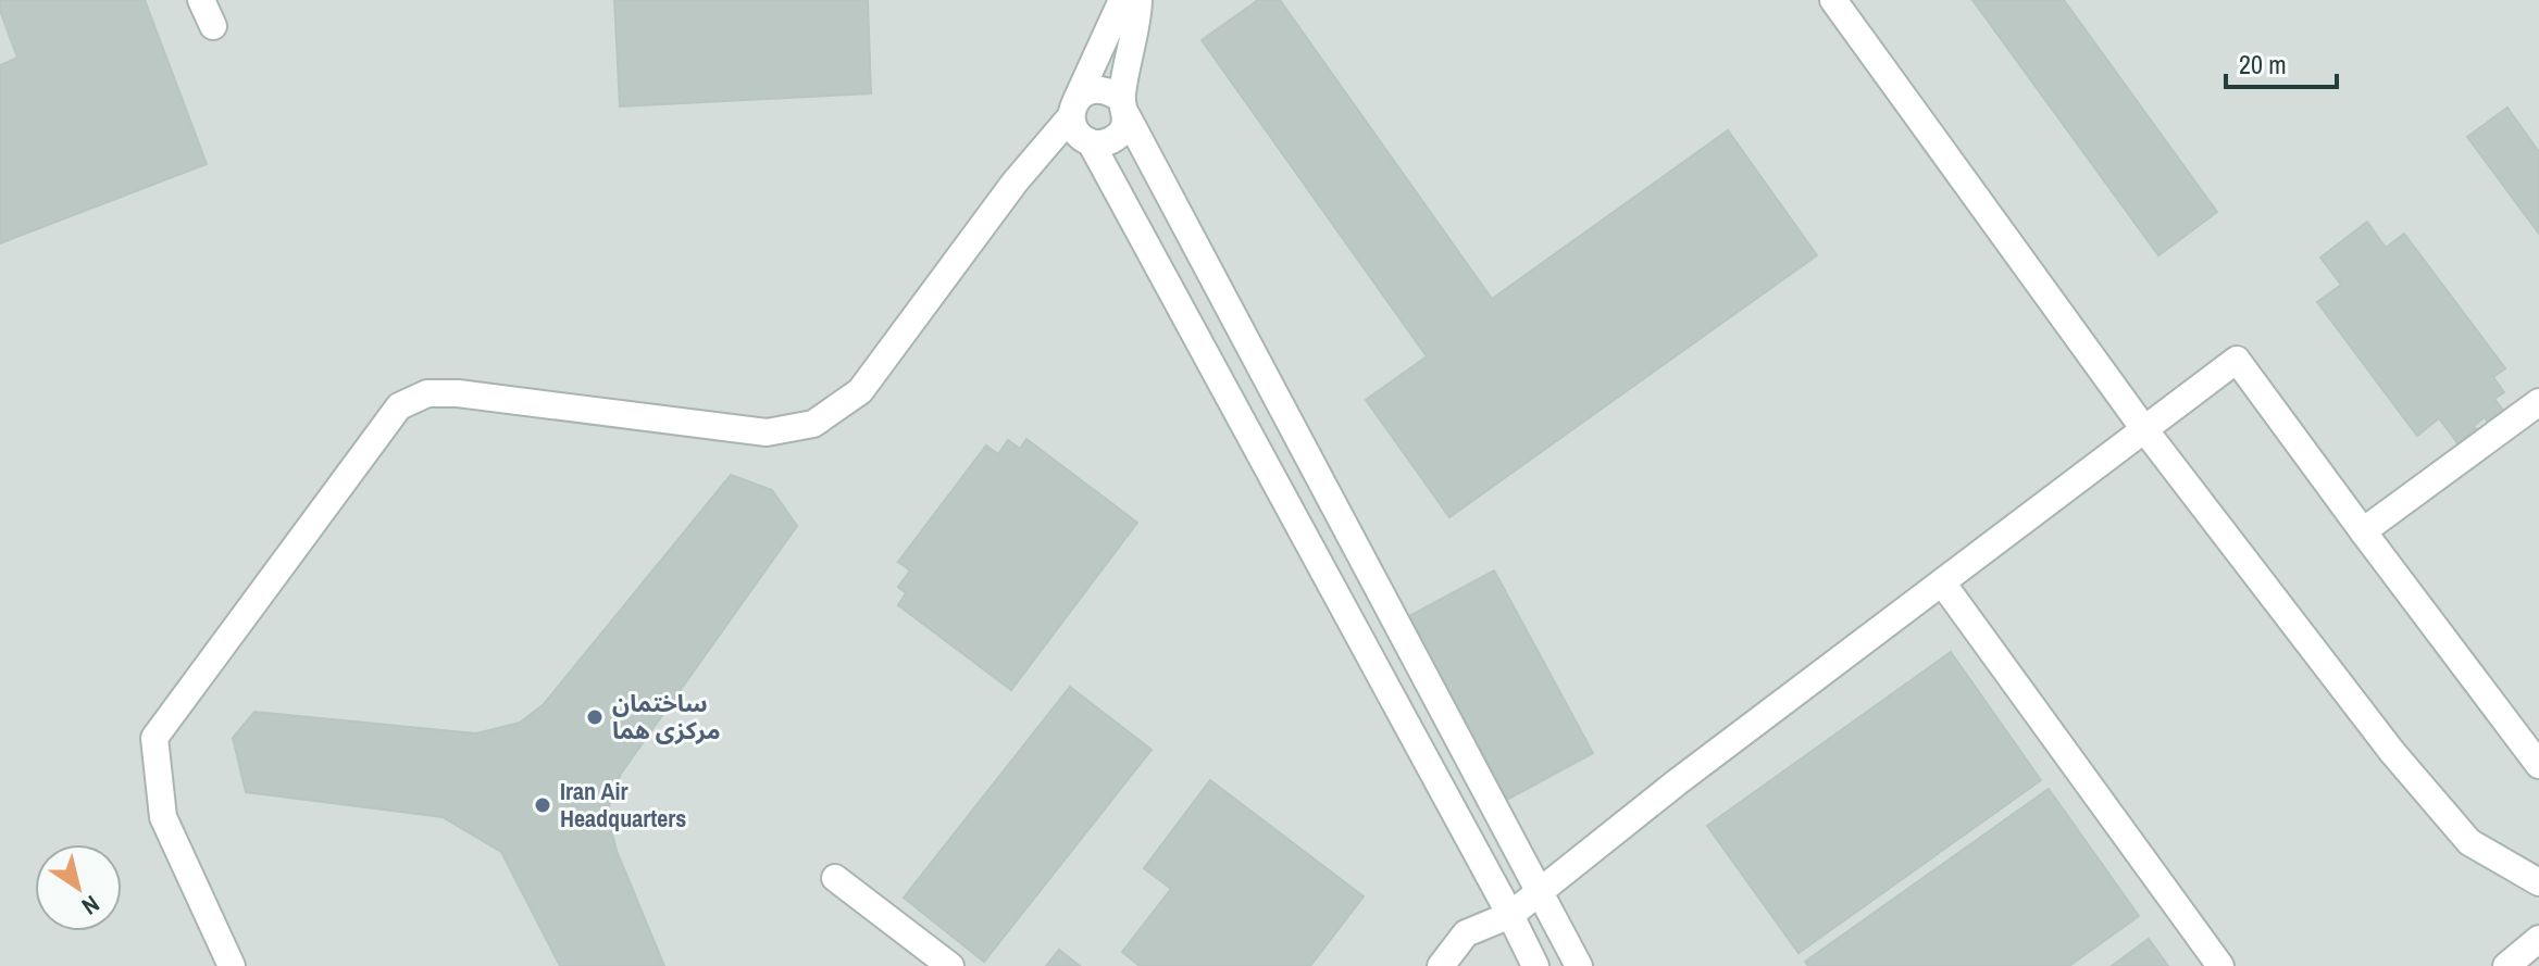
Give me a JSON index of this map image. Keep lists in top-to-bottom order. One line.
{"places":["ساختمان مرکزی هما","Iran Air Headquarters"],"scale_bar":"20 m","north":"bottom right"}
